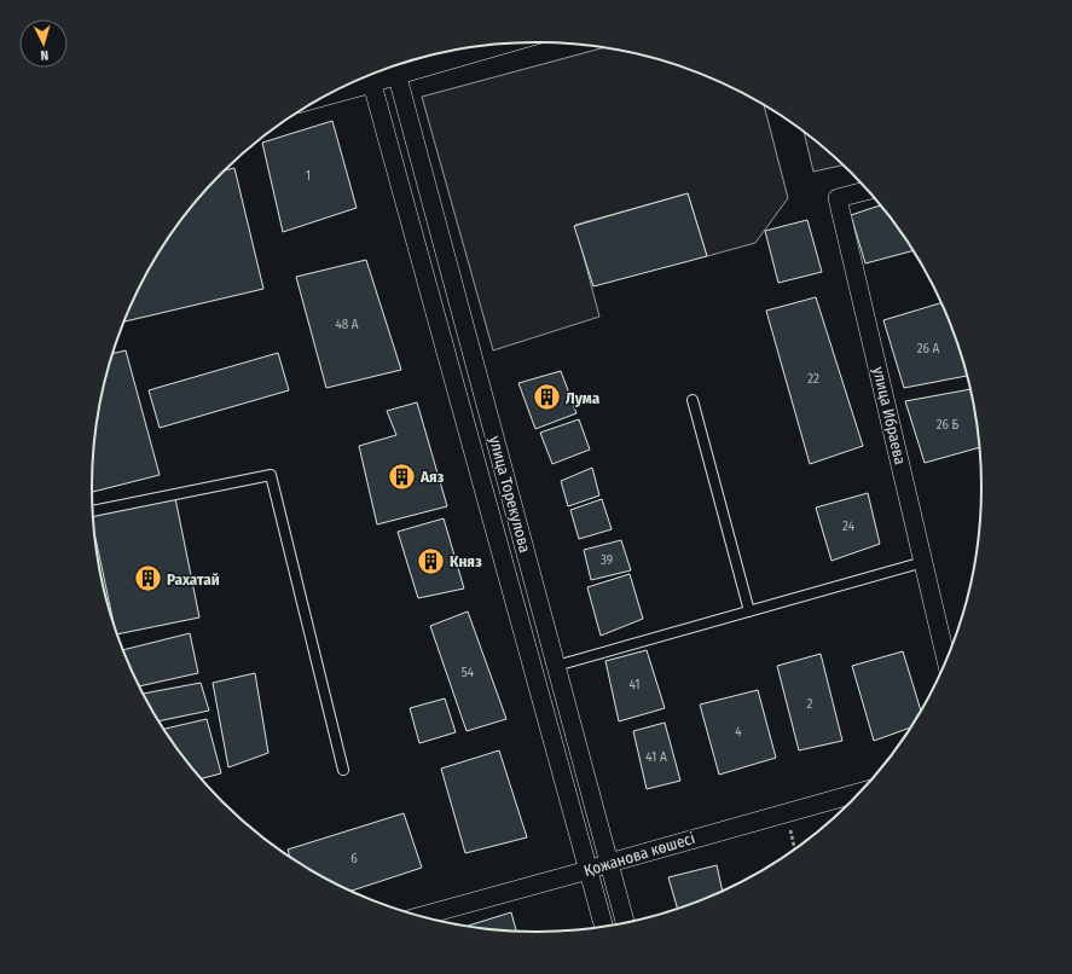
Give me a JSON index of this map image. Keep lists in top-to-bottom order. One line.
{"streets":{"street":["улица Ибраева","улица Торекулова","Қожанова көшесі"]},"crossings":[["улица Торекулова","Қожанова көшесі"]],"places":{"building":["Лума","Аяз","Княз","Рахатай"]},"house_numbers":["1","48 А","26 А","22","26 Б","24","39","54","41","2","4","41 А","6"],"north":"bottom"}
